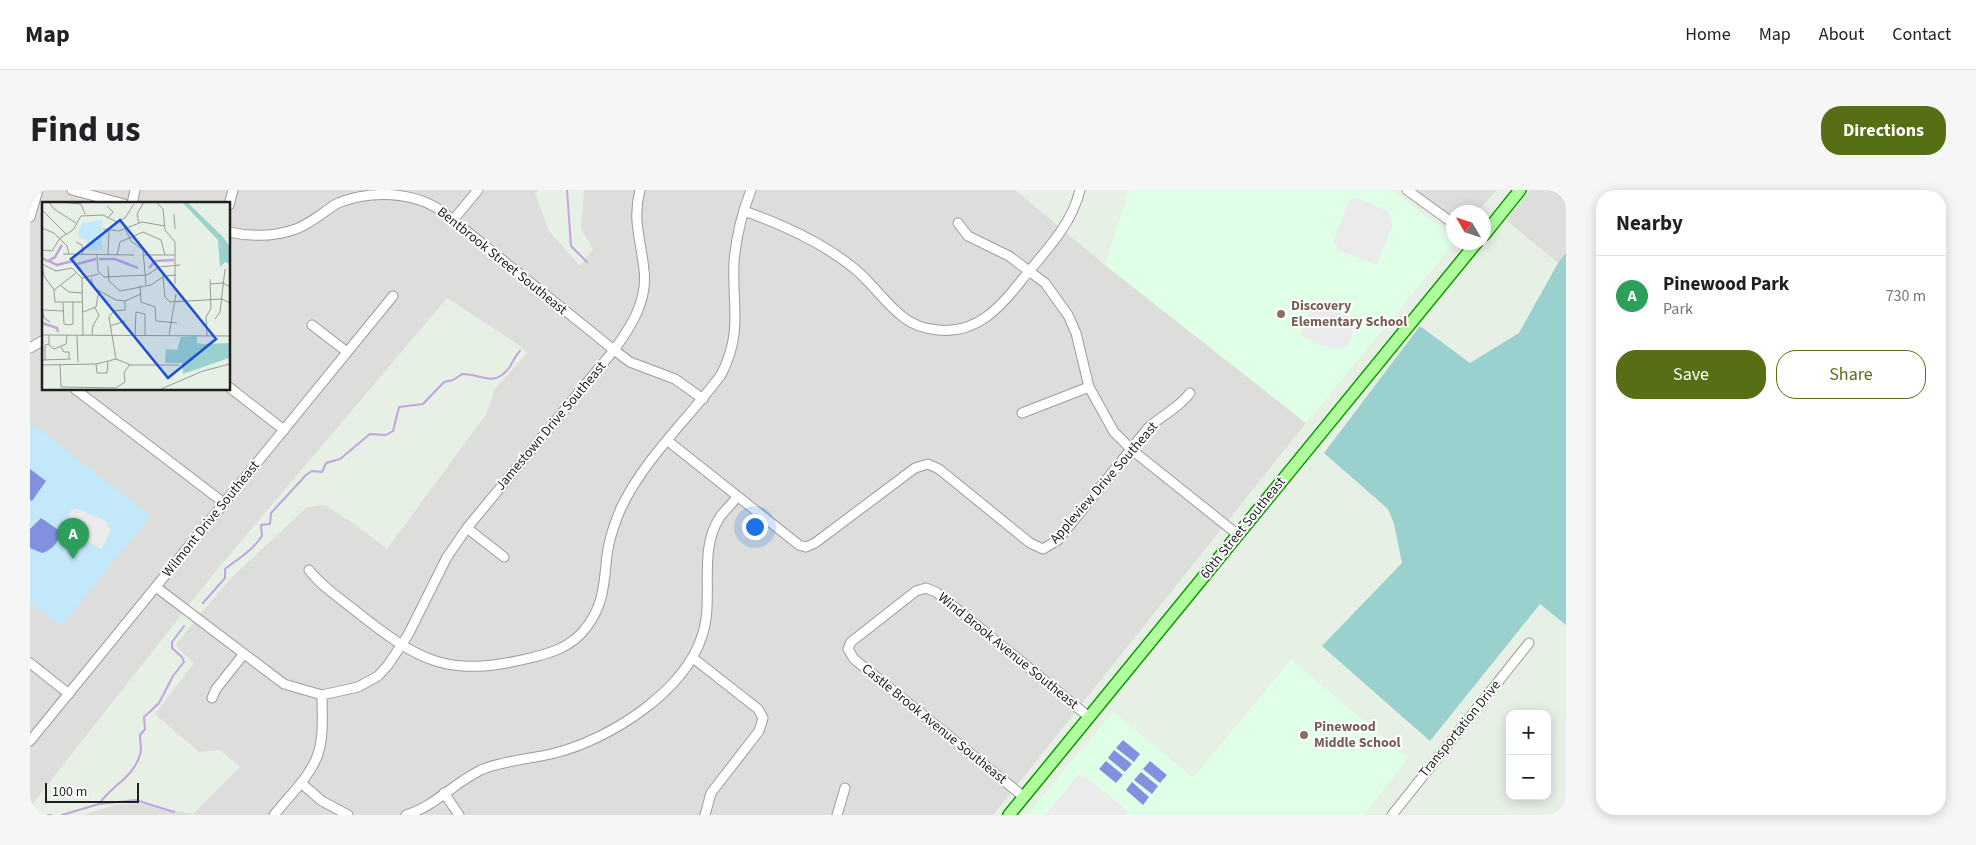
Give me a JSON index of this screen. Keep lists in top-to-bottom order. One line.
{"streets":{"main road":["60th Street Southeast"],"street":["Bentbrook Street Southeast","Jamestown Drive Southeast","Appleview Drive Southeast","Wilmont Drive Southeast","Wind Brook Avenue Southeast","Castle Brook Avenue Southeast","Transportation Drive"]},"crossings":[["Bentbrook Street Southeast","Jamestown Drive Southeast"],["60th Street Southeast","Wind Brook Avenue Southeast"],["60th Street Southeast","Castle Brook Avenue Southeast"],["Wind Brook Avenue Southeast","Castle Brook Avenue Southeast"]],"places":["Discovery Elementary School","Pinewood Middle School"],"scale_bar":"100 m","north":"top left","page":{"header":"Map","nav":["Home","Map","About","Contact"],"title":"Find us","buttons":["Directions",["Save","Share"]],"heading":"Nearby","list":[{"mark":"A","name":"Pinewood Park","note":"Park","value":"730 m"}],"pins":"A","map_buttons":["+","−"],"scale":"100 m"}}
